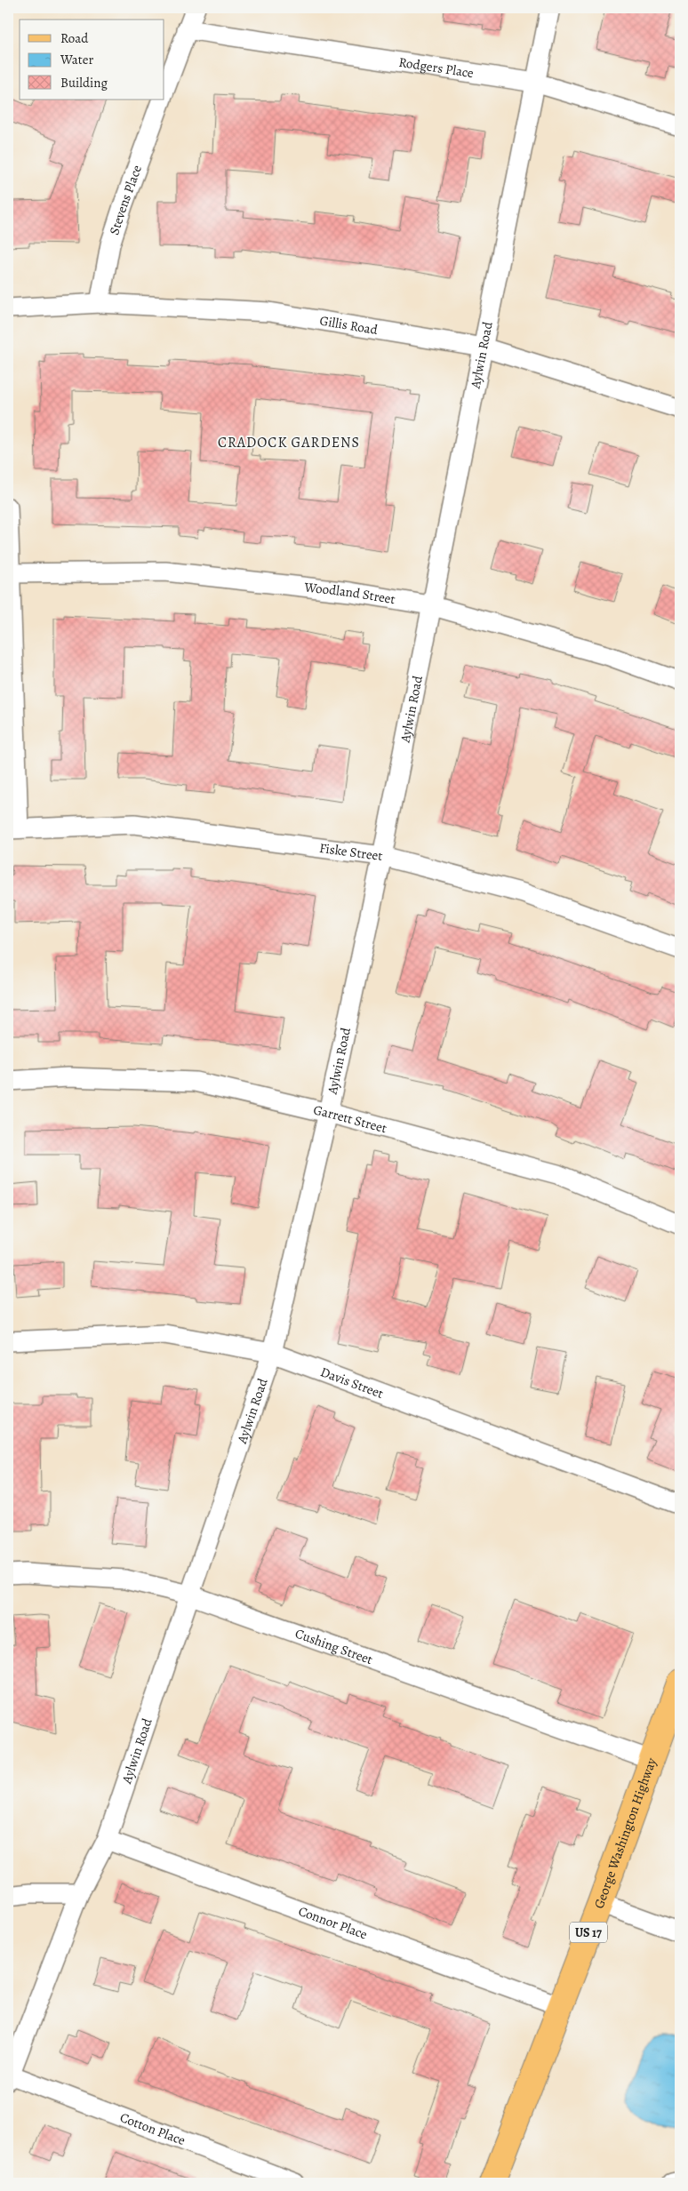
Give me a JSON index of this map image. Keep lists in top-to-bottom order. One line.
{"streets":{"main road":["George Washington Highway","US 17"],"street":["Rodgers Place","Stevens Place","Gillis Road","Aylwin Road","Woodland Street","Fiske Street","Garrett Street","Davis Street","Cushing Street","Connor Place","Cotton Place"]},"crossings":[["Rodgers Place","Aylwin Road"],["Stevens Place","Gillis Road"],["Gillis Road","Aylwin Road"],["Aylwin Road","Woodland Street"],["Aylwin Road","Fiske Street"],["Aylwin Road","Garrett Street"],["Aylwin Road","Davis Street"],["Aylwin Road","Cushing Street"],["Aylwin Road","Connor Place"],["Aylwin Road","Cotton Place"],["Cushing Street","George Washington Highway"],["George Washington Highway","Connor Place"]],"districts":["CRADOCK GARDENS"],"legend":["Road","Water","Building"]}
